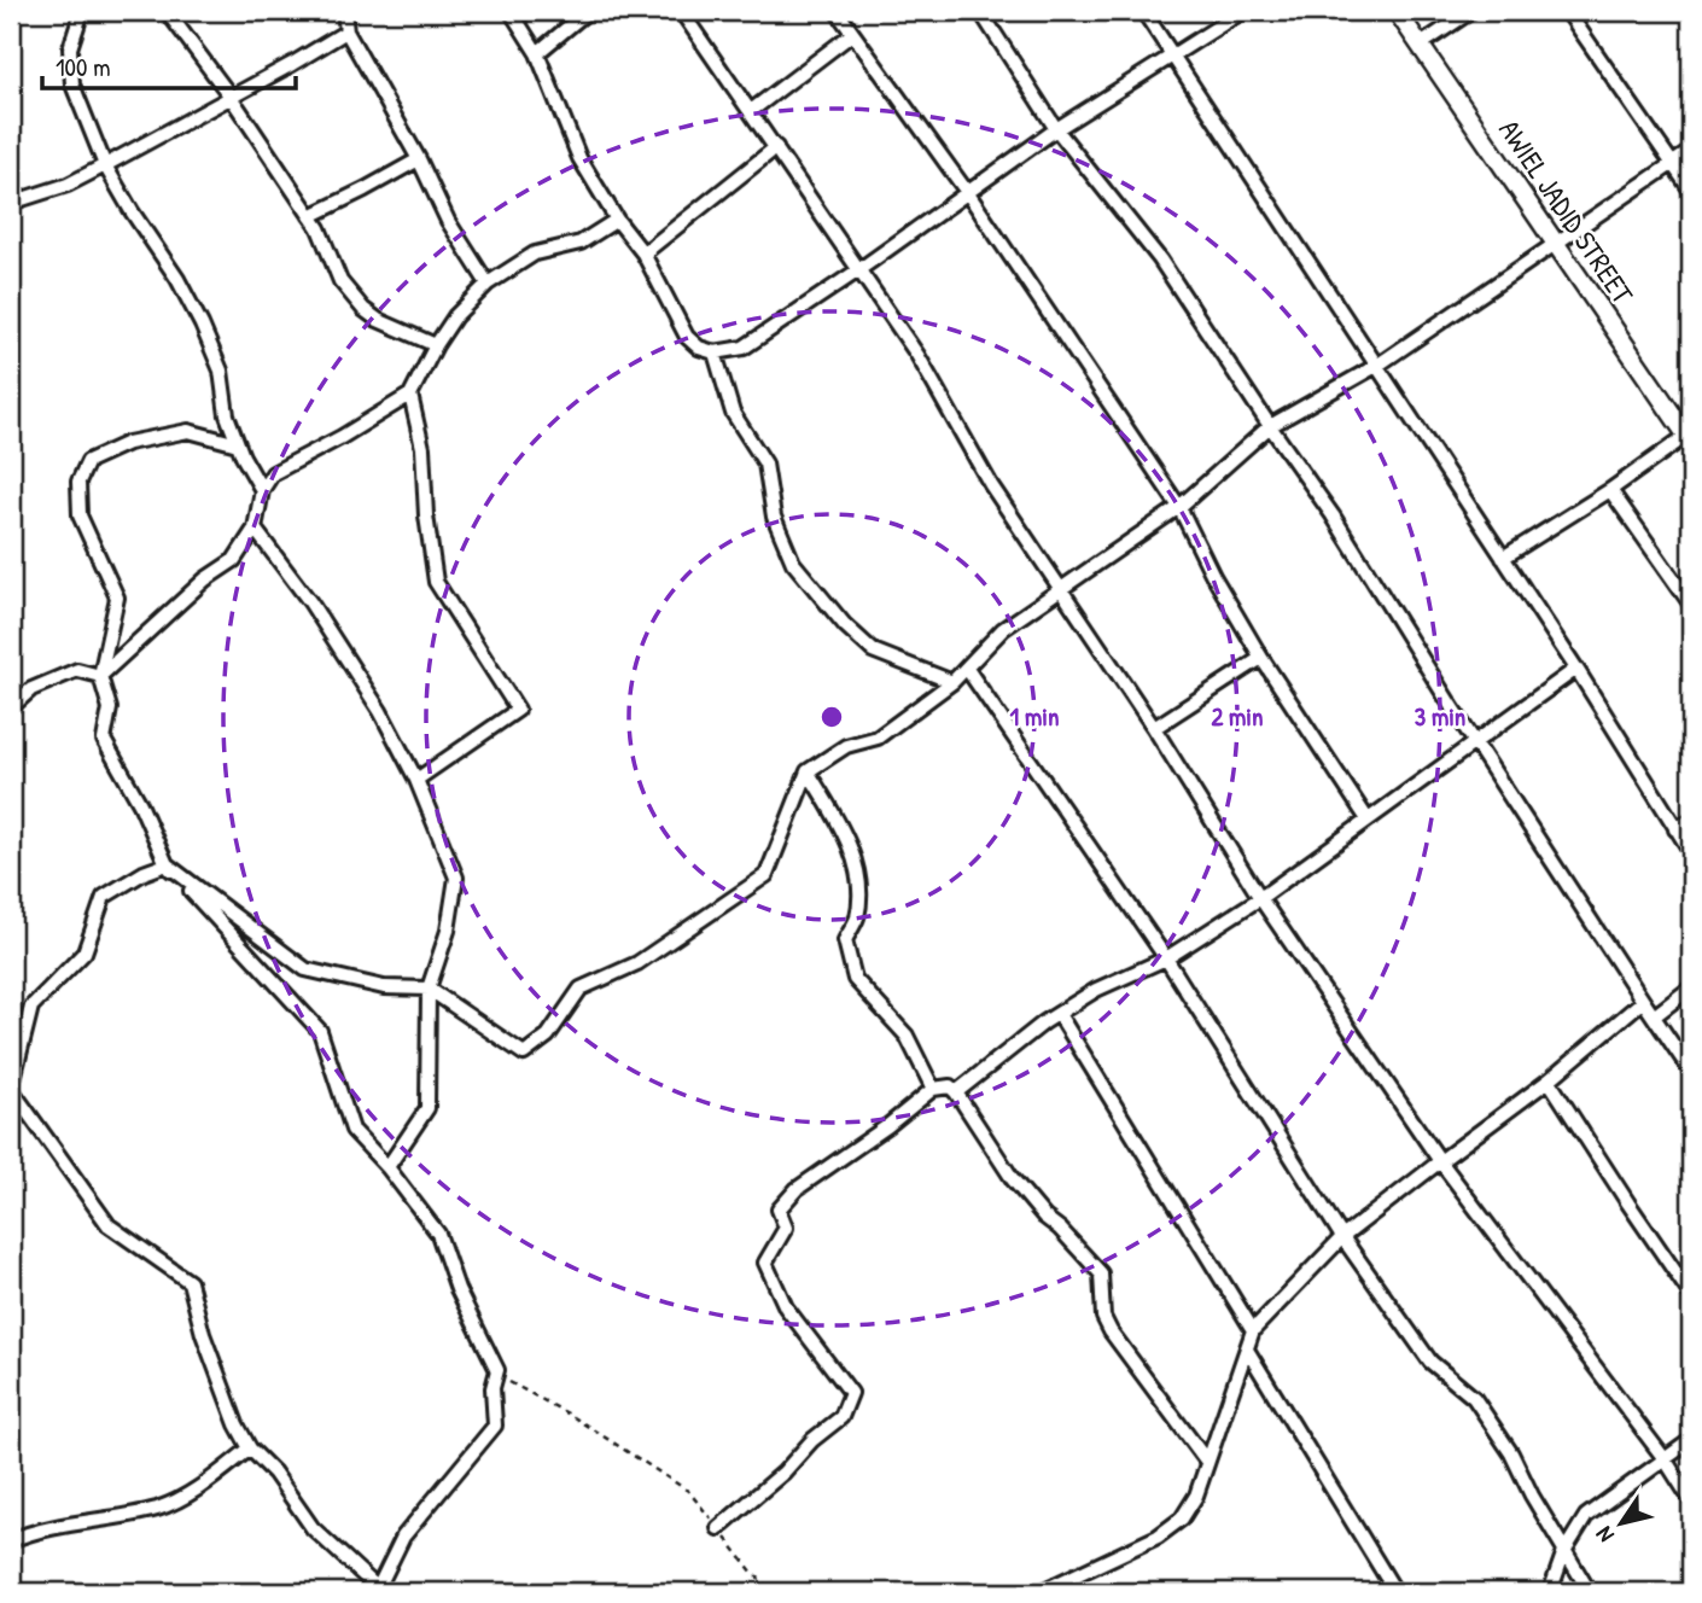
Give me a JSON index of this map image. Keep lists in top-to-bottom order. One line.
{"streets":{"street":["AWIEL JADID STREET"]},"scale_bar":"100 m","north":"bottom left","rings":["1 min","2 min","3 min"]}
